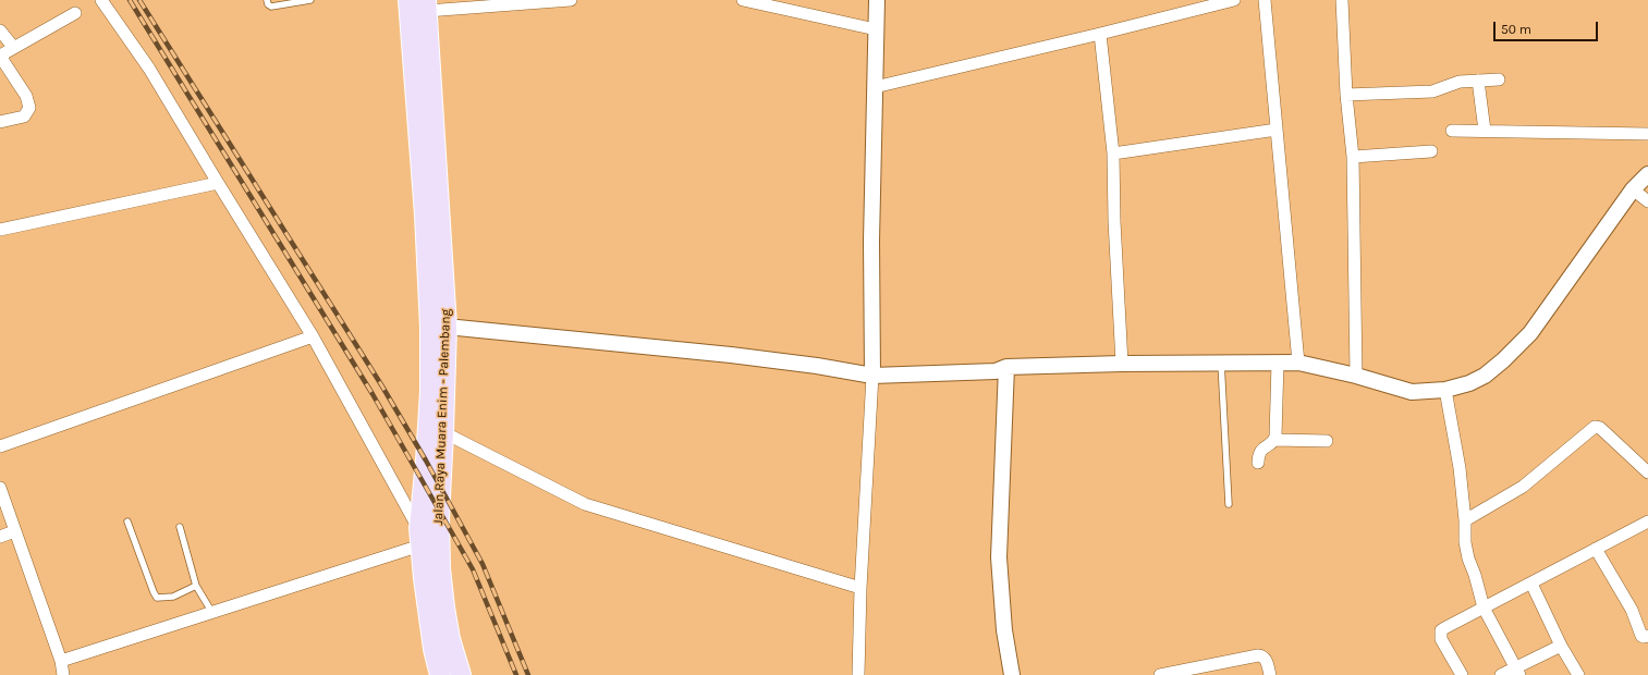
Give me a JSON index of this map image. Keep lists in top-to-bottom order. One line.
{"streets":{"main road":["Jalan Raya Muara Enim - Palembang"]},"scale_bar":"50 m"}
